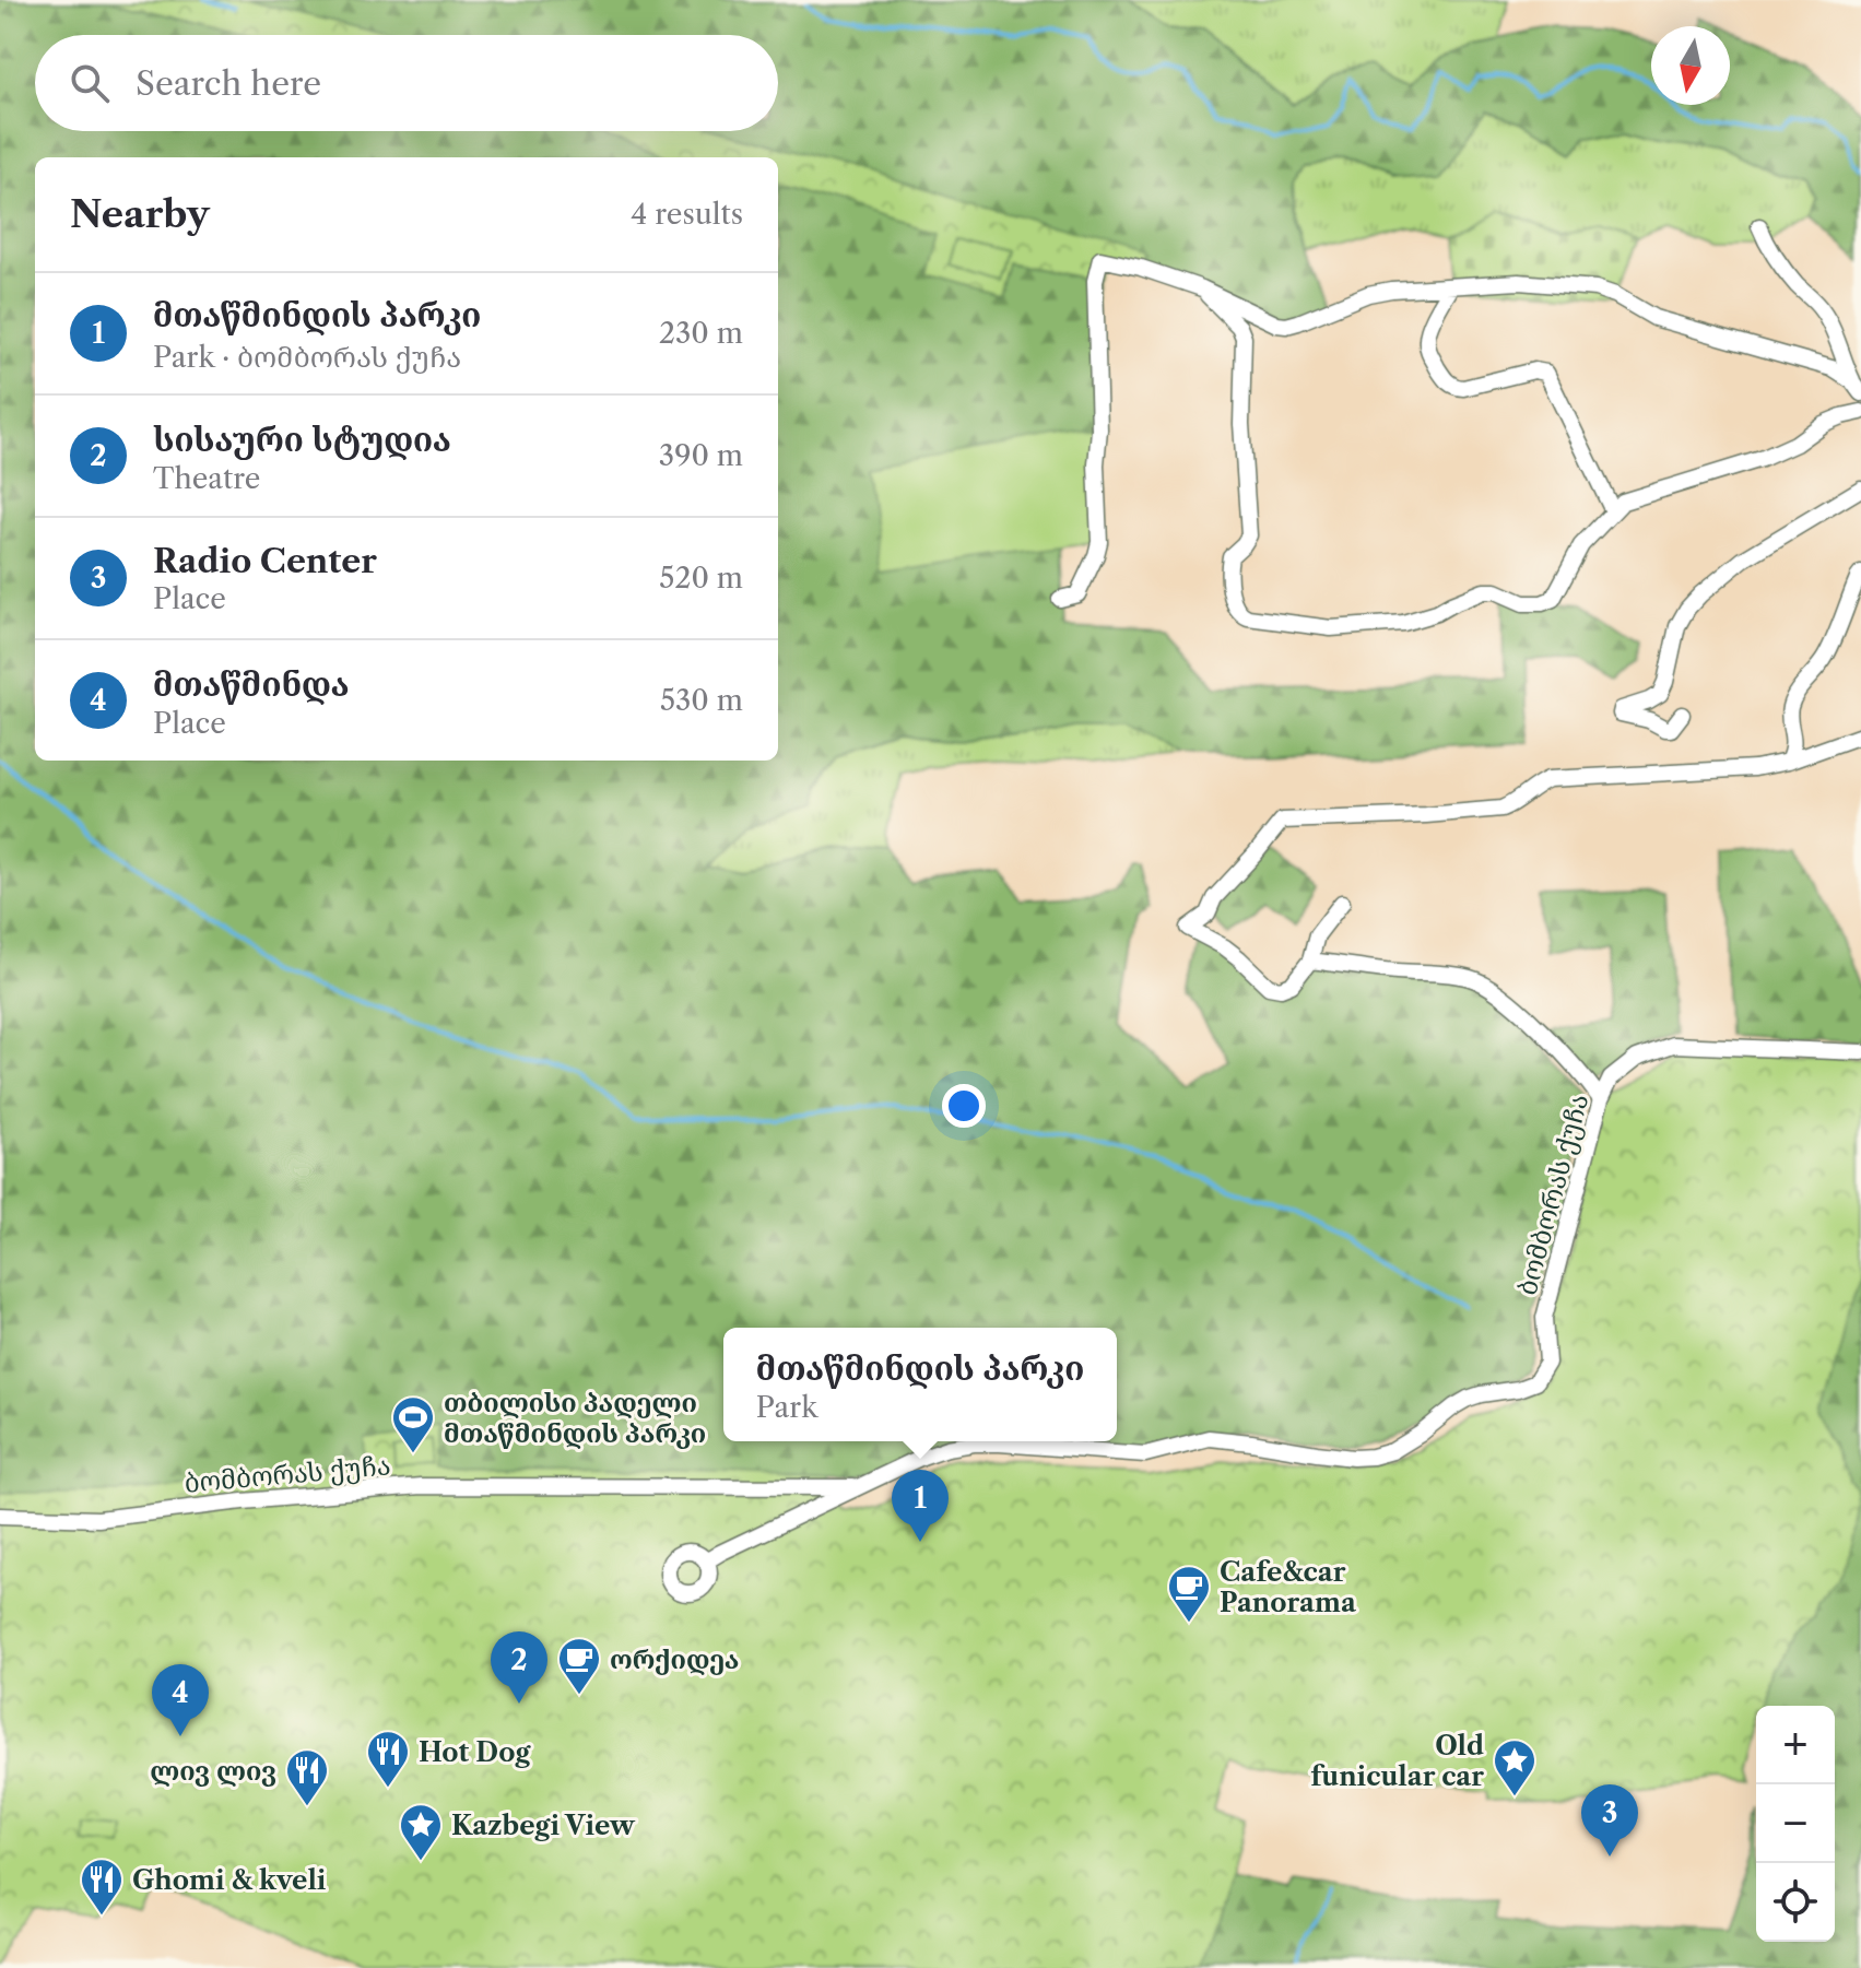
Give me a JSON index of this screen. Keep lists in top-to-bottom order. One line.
{"streets":{"street":["ბომბორას ქუჩა"]},"places":{"sports":["თბილისი პადელი მთაწმინდის პარკი"],"cafe":["Cafe&car Panorama","ორქიდეა"],"restaurant":["Hot Dog","ლივ ლივ","Ghomi & kveli"],"place":["Old funicular car","Kazbegi View"]},"north":"bottom","page":{"search":"Search here","heading":["Nearby","4 results"],"list":[{"mark":"1","name":"მთაწმინდის პარკი","note":"Park · ბომბორას ქუჩა","value":"230 m"},{"mark":"2","name":"სისაური სტუდია","note":"Theatre","value":"390 m"},{"mark":"3","name":"Radio Center","note":"Place","value":"520 m"},{"mark":"4","name":"მთაწმინდა","note":"Place","value":"530 m"}],"popup":["მთაწმინდის პარკი","Park"],"pins":["1","2","4","3"],"map_buttons":["+","−"]}}
